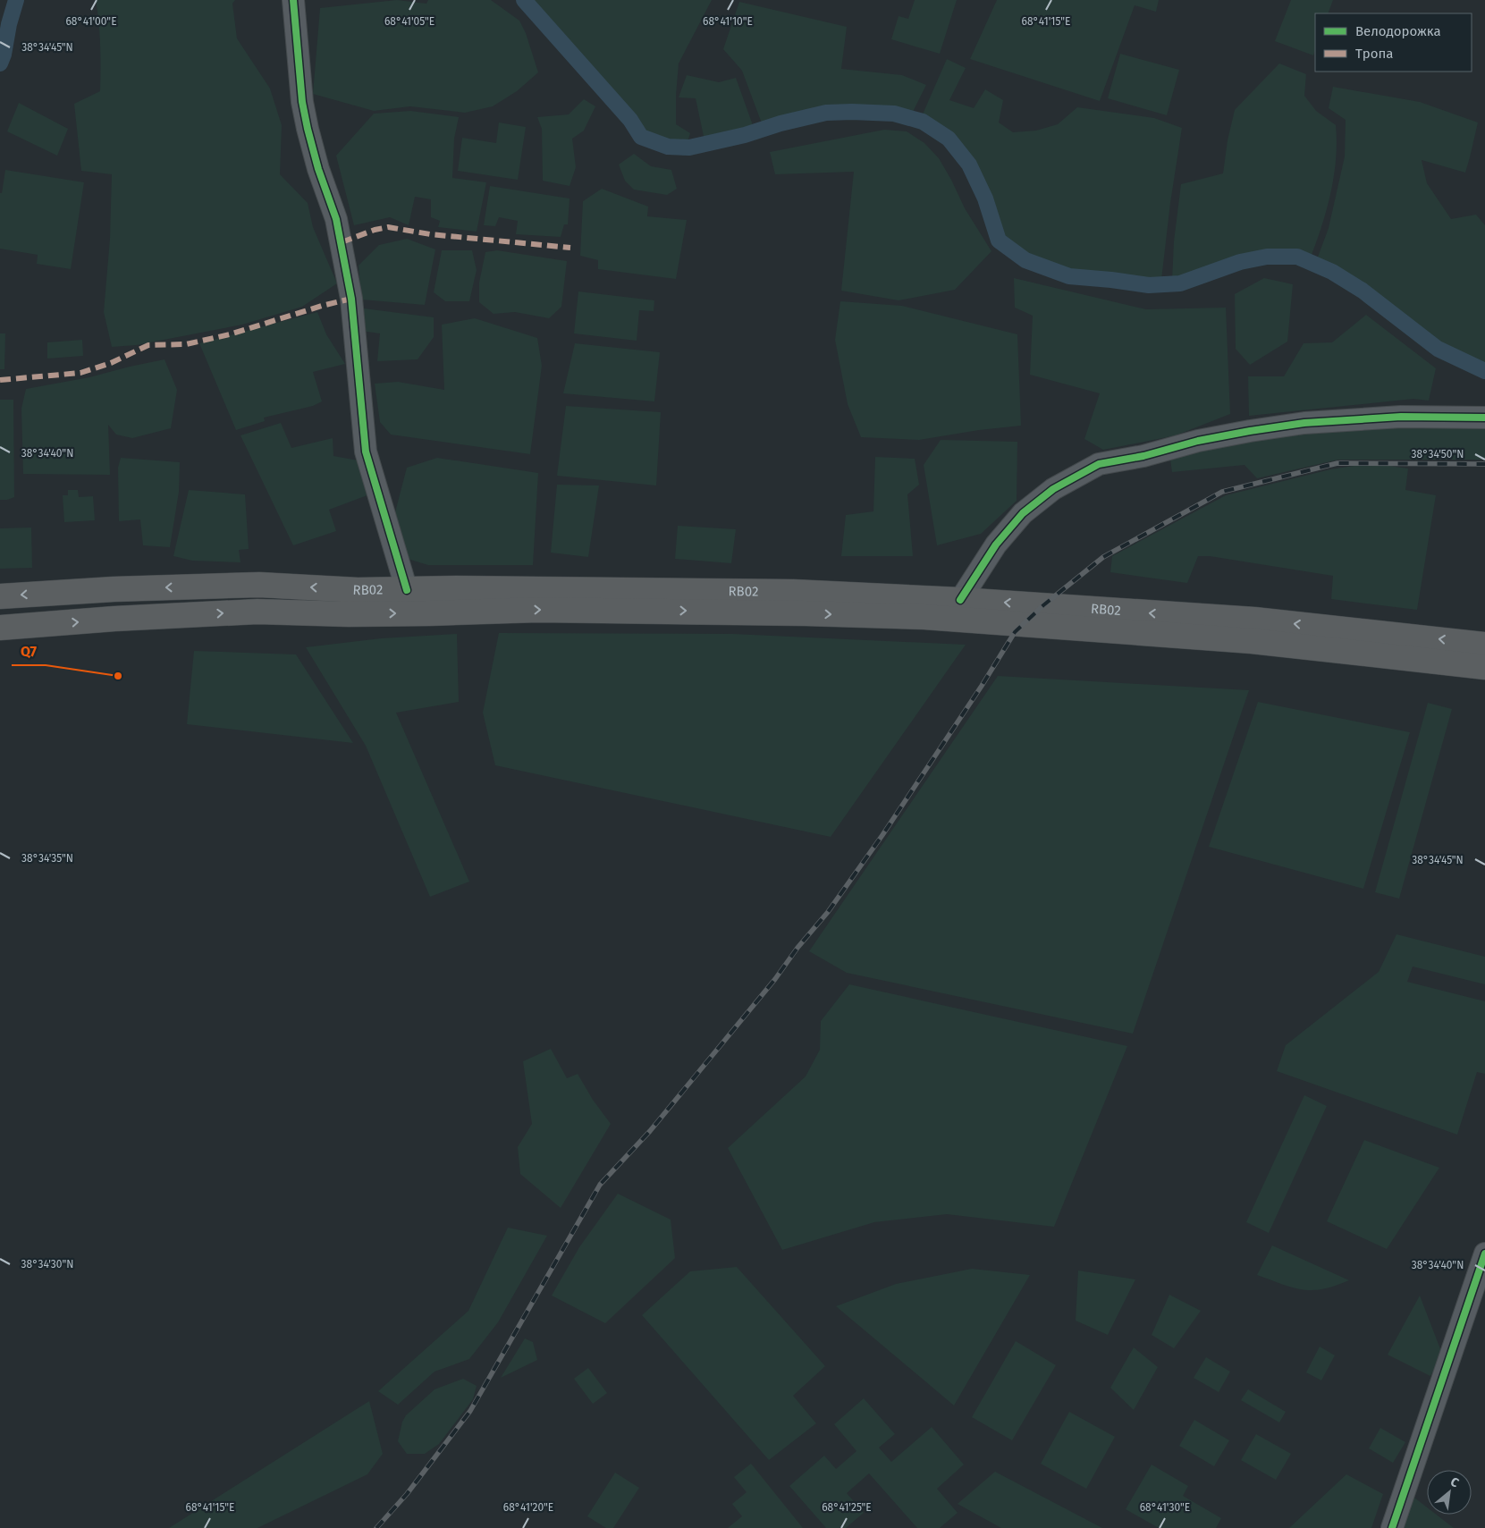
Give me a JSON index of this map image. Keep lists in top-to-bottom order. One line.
{"streets":{"highway":["RB02"]},"places":["Q7"],"legend":["Велодорожка","Тропа"],"north":"top right","coordinates":["68°41'00\"E","68°41'05\"E","68°41'10\"E","68°41'15\"E","38°34'45\"N","38°34'40\"N","38°34'50\"N","38°34'35\"N","38°34'30\"N","68°41'20\"E","68°41'25\"E","68°41'30\"E"]}
